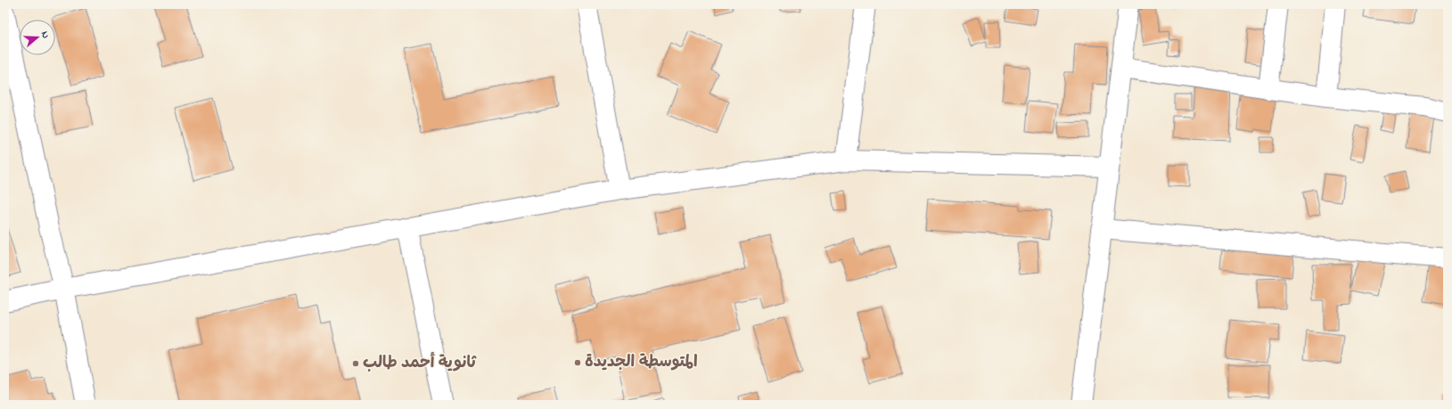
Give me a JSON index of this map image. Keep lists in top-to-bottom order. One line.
{"places":["المتوسطة الجديدة","ثانوية أحمد طالب"],"north":"right"}
